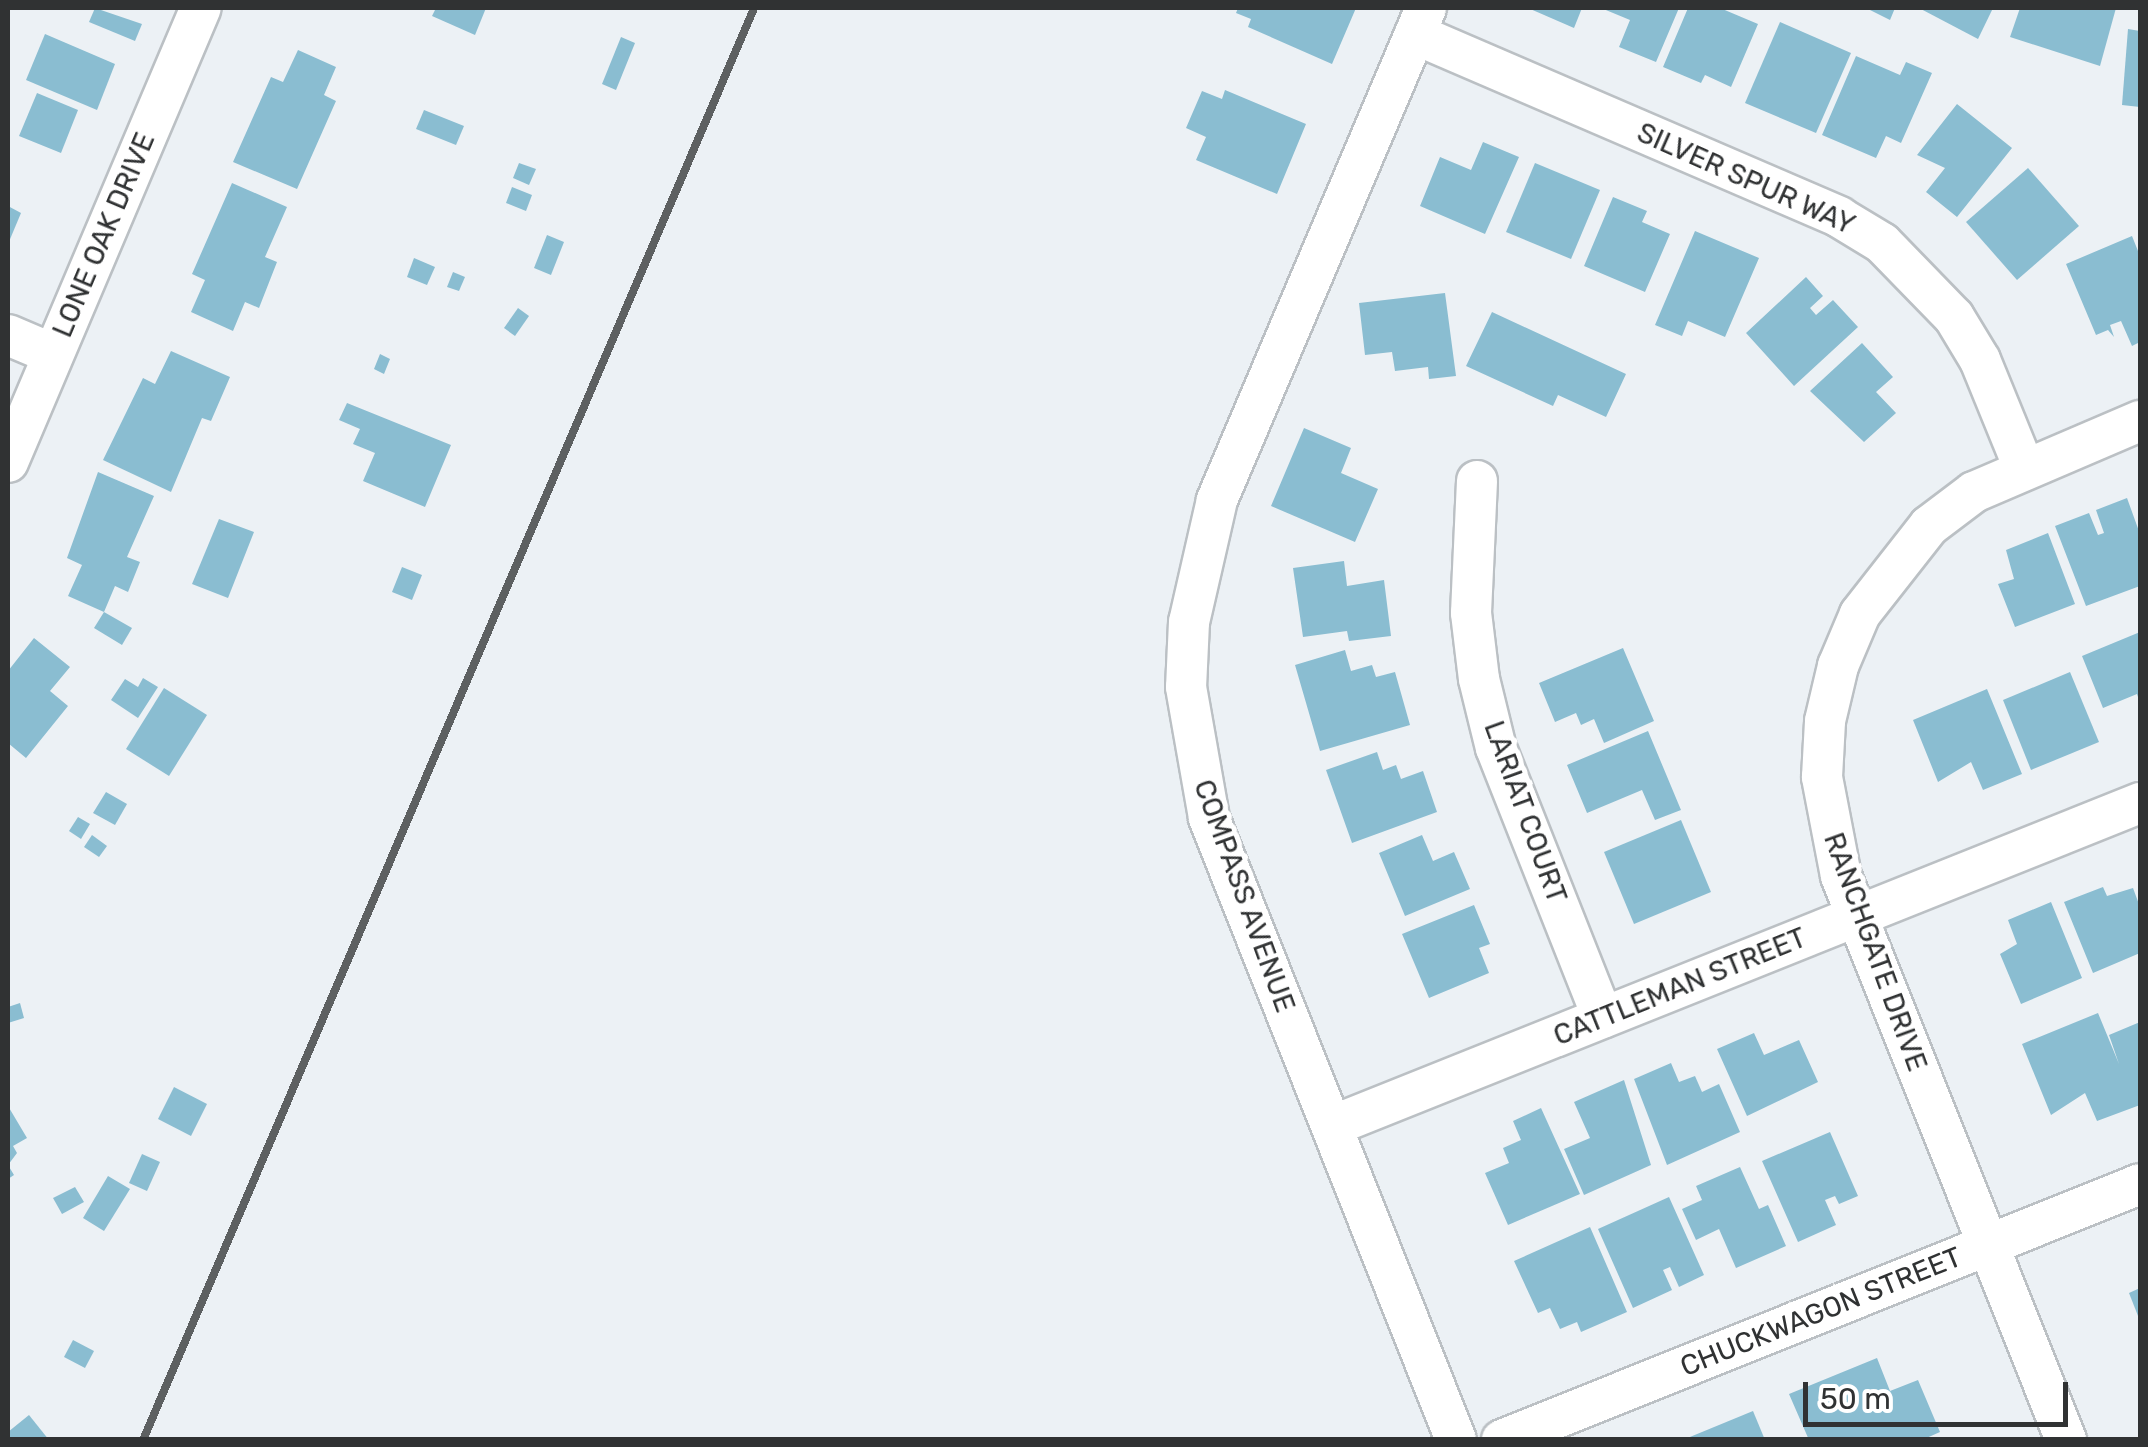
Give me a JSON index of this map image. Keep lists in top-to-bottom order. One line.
{"streets":{"street":["SILVER SPUR WAY","LONE OAK DRIVE","LARIAT COURT","COMPASS AVENUE","RANCHGATE DRIVE","CATTLEMAN STREET","CHUCKWAGON STREET"]},"crossings":[["SILVER SPUR WAY","COMPASS AVENUE"],["SILVER SPUR WAY","RANCHGATE DRIVE"],["LARIAT COURT","CATTLEMAN STREET"],["COMPASS AVENUE","CATTLEMAN STREET"],["RANCHGATE DRIVE","CATTLEMAN STREET"],["RANCHGATE DRIVE","CHUCKWAGON STREET"]],"scale_bar":"50 m"}
